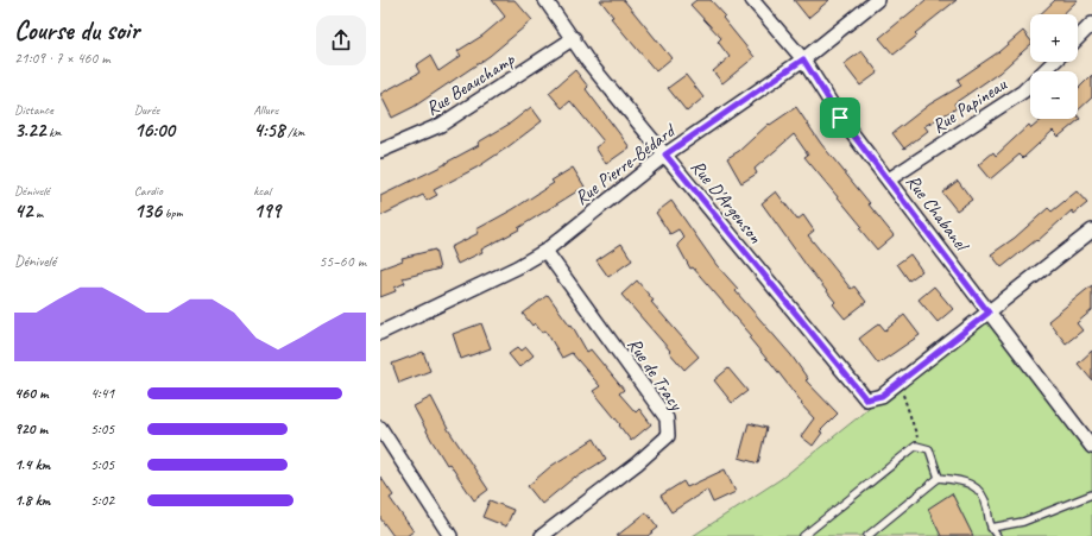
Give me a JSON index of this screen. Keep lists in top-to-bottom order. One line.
{"streets":{"street":["Rue Beauchamp","Rue Papineau","Rue Pierre-Bédard","Rue D'Argenson","Rue Chabanel","Rue de Tracy"]},"crossings":[["Rue Beauchamp","Rue D'Argenson"],["Rue Papineau","Rue Chabanel"],["Rue Pierre-Bédard","Rue D'Argenson"],["Rue Pierre-Bédard","Rue Chabanel"],["Rue Pierre-Bédard","Rue de Tracy"]],"page":{"heading":["Course du soir","21:09 · 7 × 460 m"],"map_buttons":["+","−"],"stats":[["Distance","3.22 km"],["Durée","16:00"],["Allure","4:58 /km"],["Dénivelé","42 m"],["Cardio","136 bpm"],["kcal","199"]],"chart":["Dénivelé","55–60 m"],"list":[{"name":"460 m","note":"4:41"},{"name":"920 m","note":"5:05"},{"name":"1.4 km","note":"5:05"},{"name":"1.8 km","note":"5:02"}]}}
